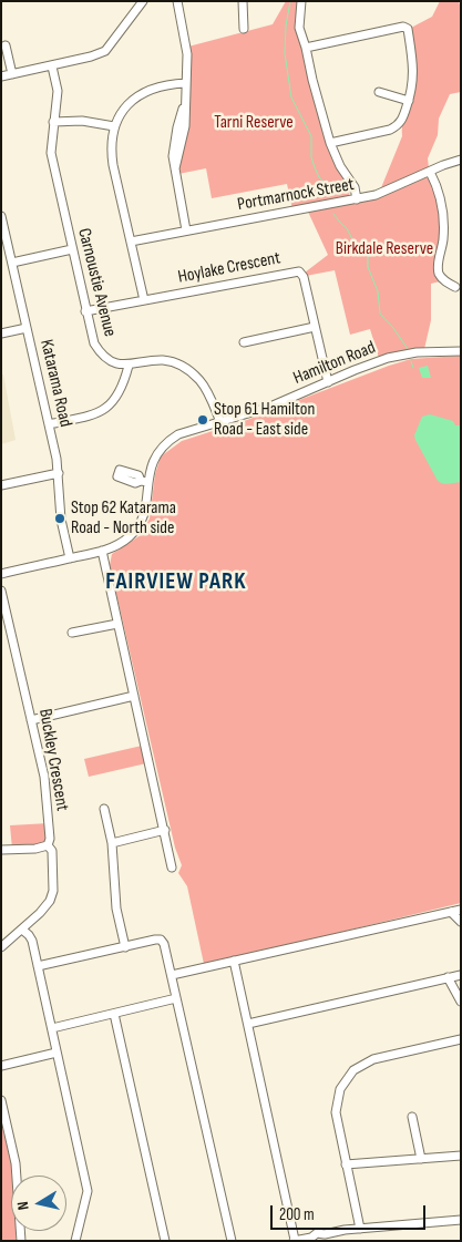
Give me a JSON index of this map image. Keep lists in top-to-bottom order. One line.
{"streets":{"street":["Portmarnock Street","Hoylake Crescent","Carnoustie Avenue","Hamilton Road","Katarama Road","Buckley Crescent"]},"crossings":[["Hoylake Crescent","Carnoustie Avenue"],["Hoylake Crescent","Hamilton Road"],["Hamilton Road","Katarama Road"]],"districts":["FAIRVIEW PARK"],"parks":["Tarni Reserve","Birkdale Reserve"],"places":["Stop 61 Hamilton Road - East side","Stop 62 Katarama Road - North side"],"scale_bar":"200 m","north":"left"}
